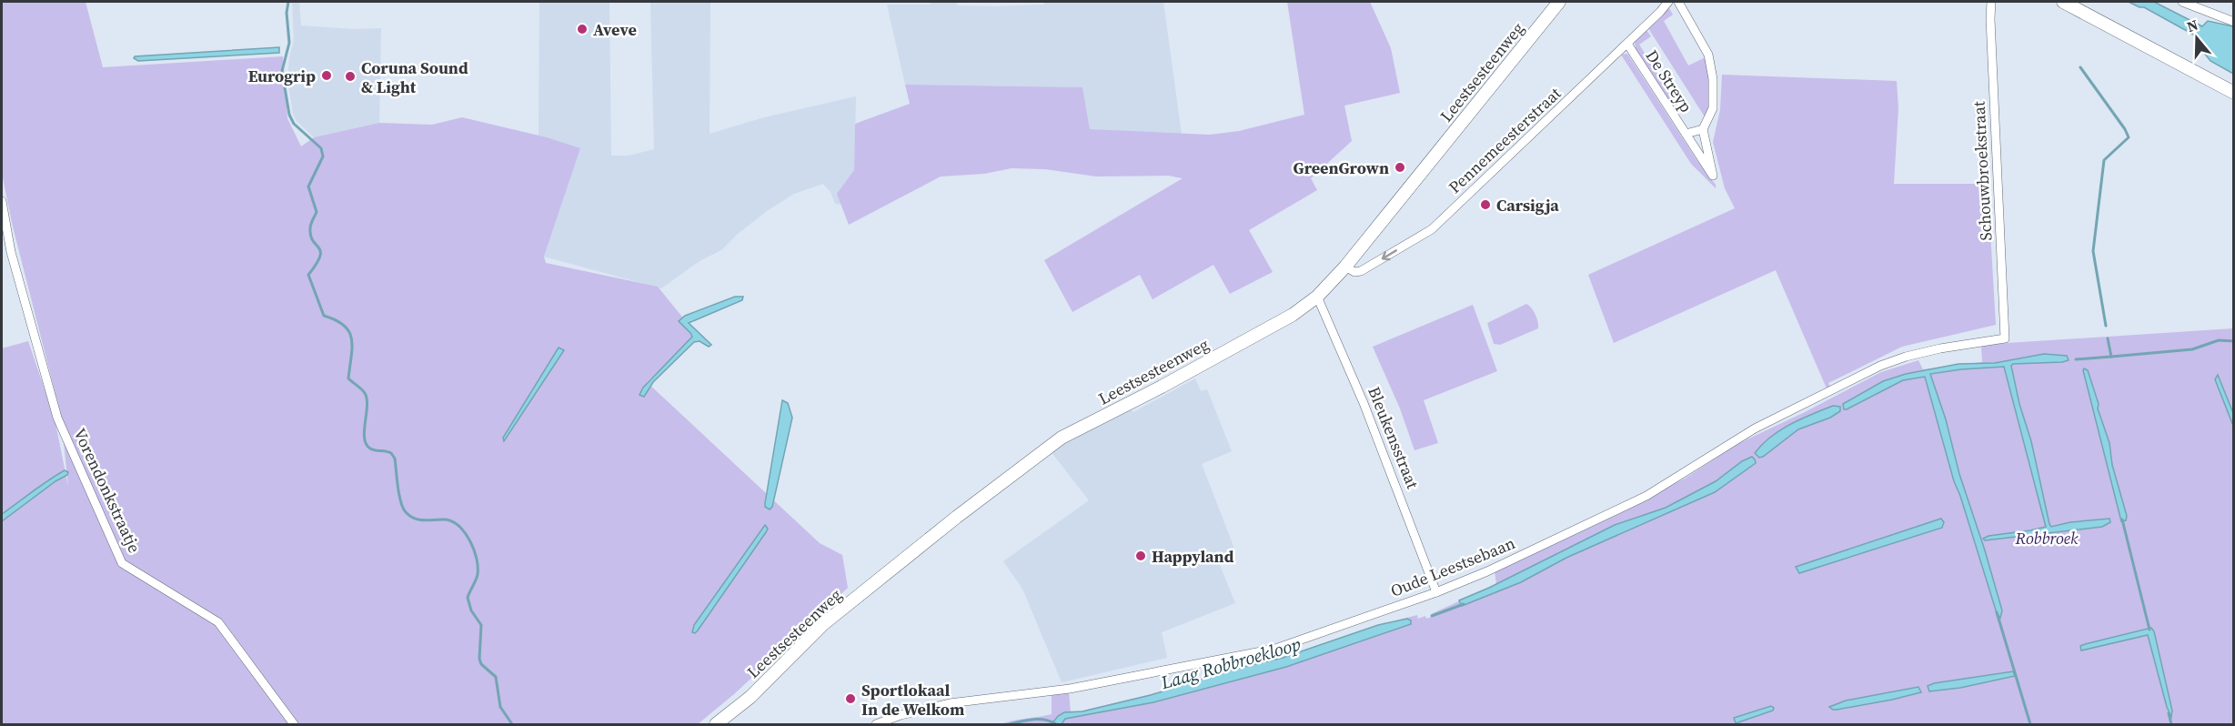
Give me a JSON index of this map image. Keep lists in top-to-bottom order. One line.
{"streets":{"street":["Leestsesteenweg","De Streyp","Pennemeesterstraat","Schouwbroekstraat","Bleukensstraat","Vorendonkstraatje","Oude Leestsebaan"]},"crossings":[["Leestsesteenweg","Pennemeesterstraat"],["Leestsesteenweg","Bleukensstraat"],["De Streyp","Pennemeesterstraat"],["Schouwbroekstraat","Oude Leestsebaan"],["Bleukensstraat","Oude Leestsebaan"]],"one_way":["Pennemeesterstraat"],"water":["Laag Robbroekloop"],"parks":["Robbroek"],"places":["Aveve","Eurogrip","Coruna Sound & Light","GreenGrown","Carsigja","Happyland","Sportlokaal In de Welkom"],"north":"top"}
